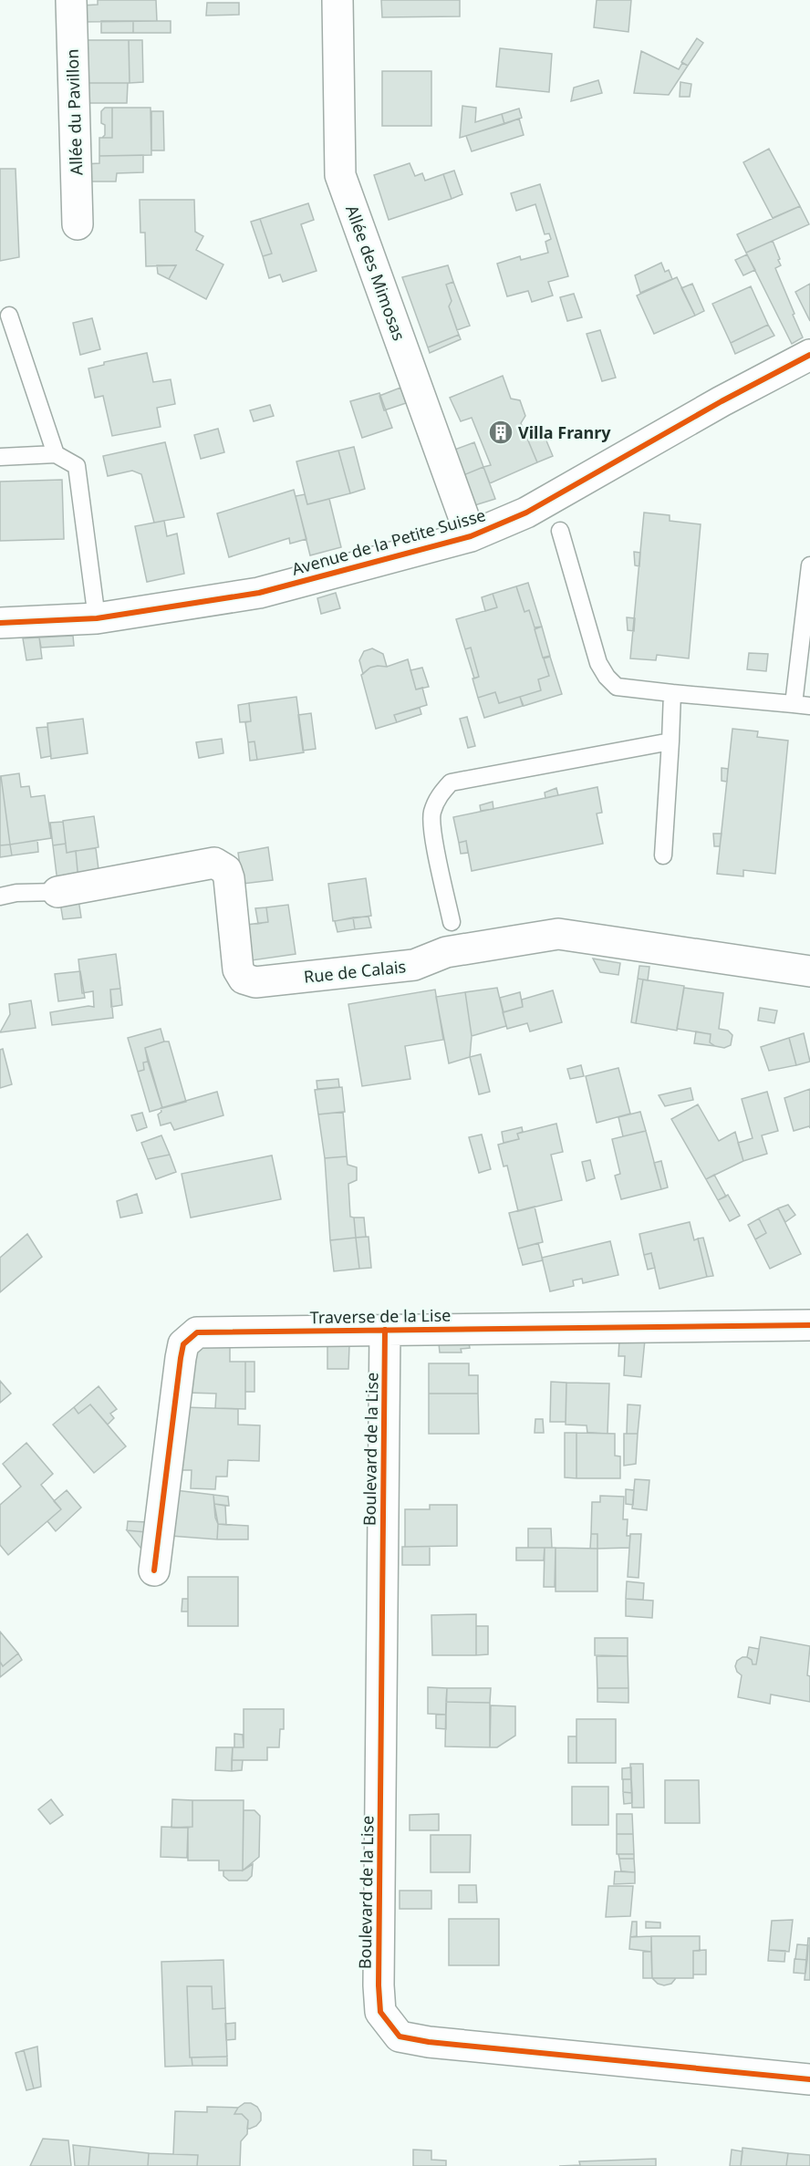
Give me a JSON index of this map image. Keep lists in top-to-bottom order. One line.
{"streets":{"street":["Allée du Pavillon","Allée des Mimosas","Avenue de la Petite Suisse","Rue de Calais","Traverse de la Lise","Boulevard de la Lise"]},"crossings":[["Allée des Mimosas","Avenue de la Petite Suisse"],["Traverse de la Lise","Boulevard de la Lise"]],"places":{"building":["Villa Franry"]}}
